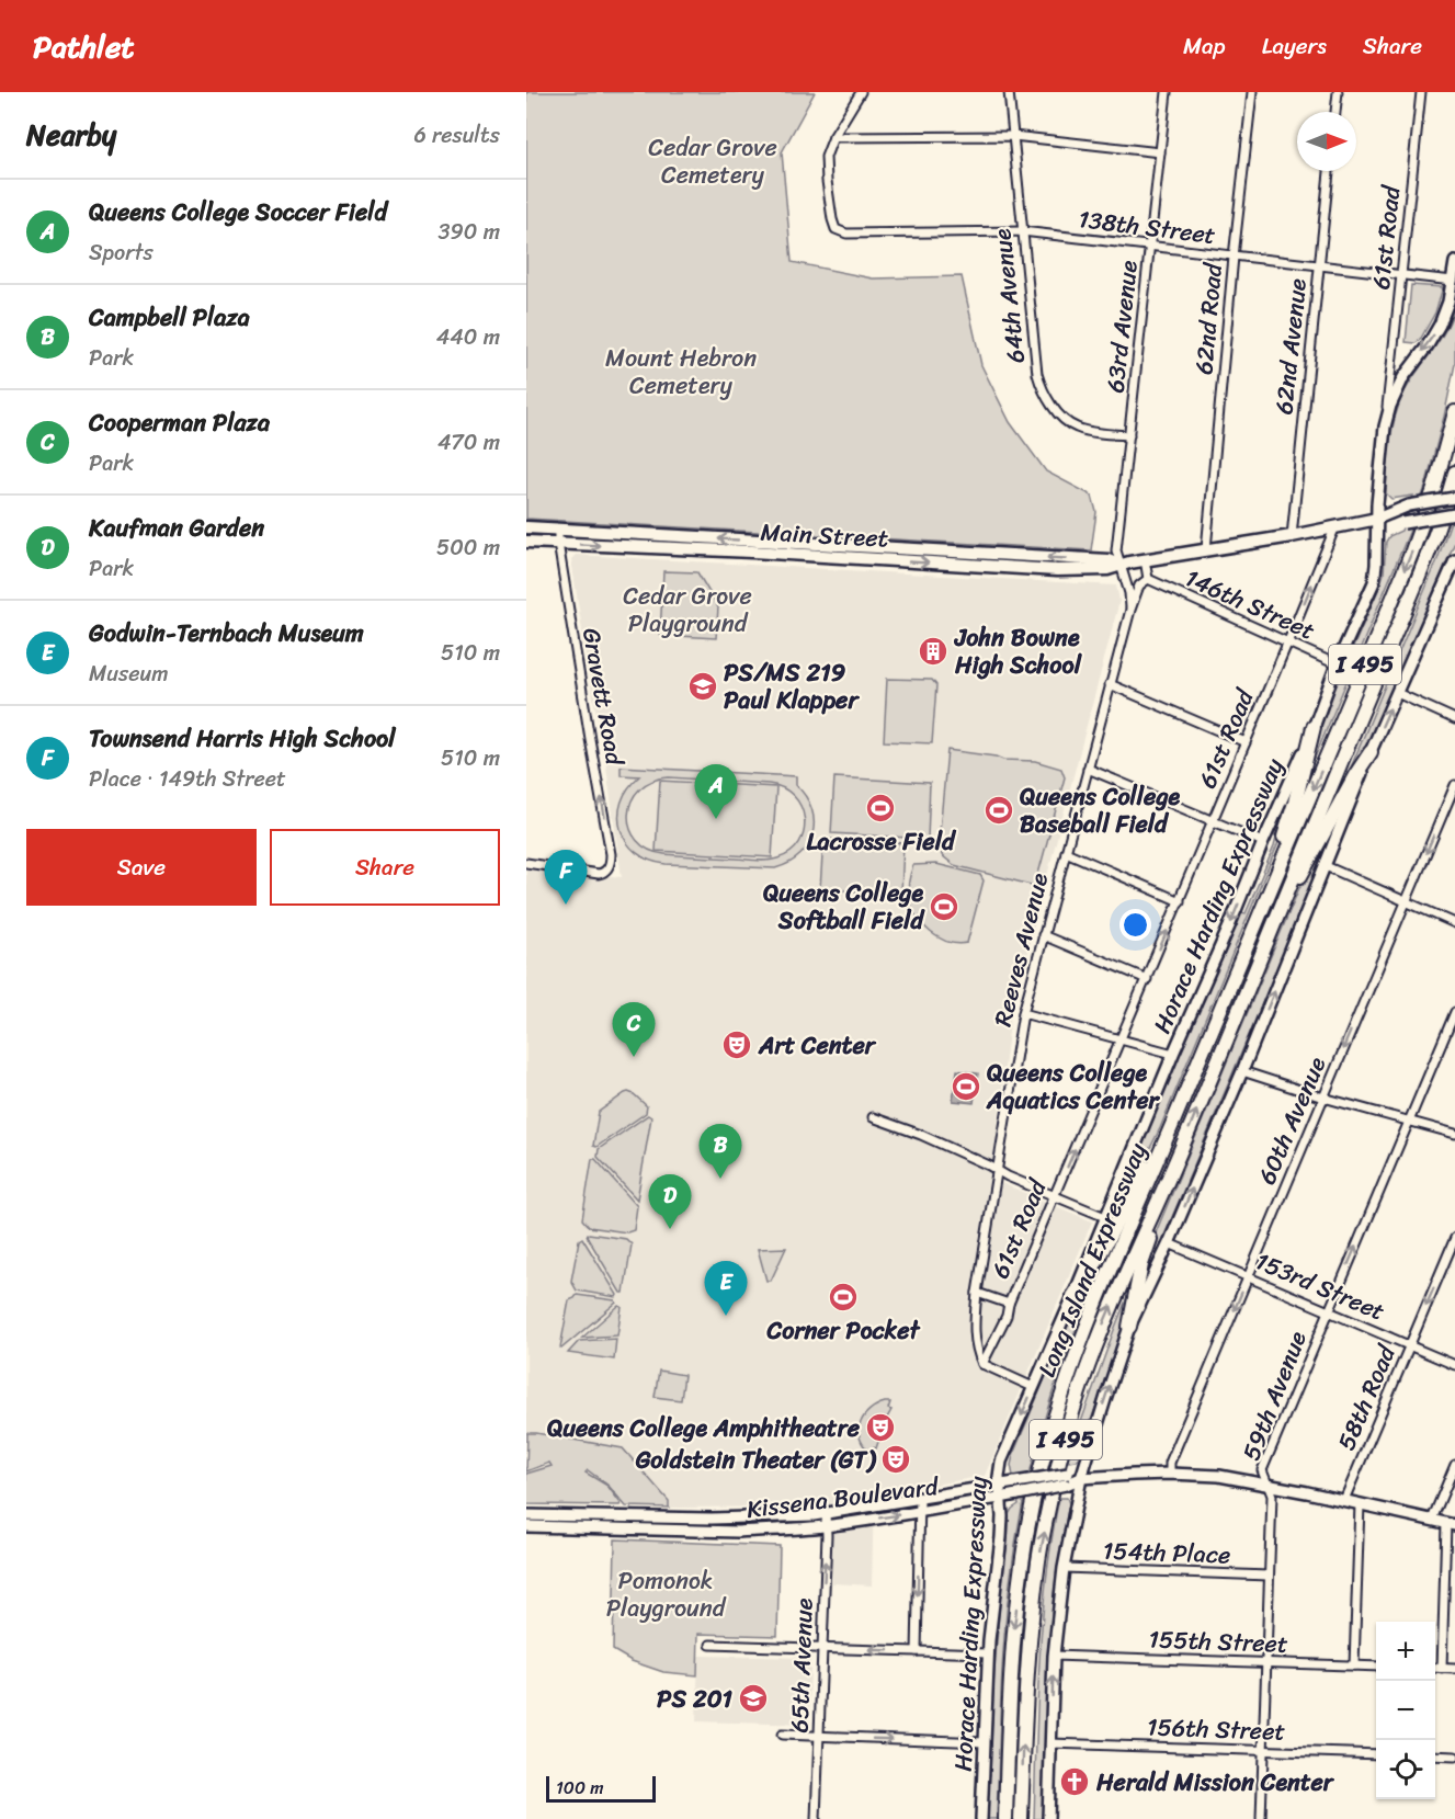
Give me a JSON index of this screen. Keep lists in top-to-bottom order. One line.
{"streets":{"highway":["I 495","Long Island Expressway"],"main road":["Main Street","Horace Harding Expressway","Kissena Boulevard"],"street":["138th Street","61st Road","64th Avenue","62nd Road","63rd Avenue","62nd Avenue","146th Street","Gravett Road","Reeves Avenue","60th Avenue","153rd Street","59th Avenue","58th Road","154th Place","155th Street","65th Avenue","156th Street"]},"crossings":[["138th Street","61st Road"],["138th Street","64th Avenue"],["138th Street","62nd Road"],["138th Street","63rd Avenue"],["138th Street","62nd Avenue"],["138th Street","Horace Harding Expressway"],["61st Road","Main Street"],["61st Road","146th Street"],["61st Road","Horace Harding Expressway"],["61st Road","Reeves Avenue"],["64th Avenue","63rd Avenue"],["62nd Road","Main Street"],["63rd Avenue","Main Street"],["63rd Avenue","Reeves Avenue"],["62nd Avenue","Main Street"],["Main Street","Gravett Road"],["Main Street","Horace Harding Expressway"],["Main Street","Reeves Avenue"],["146th Street","Horace Harding Expressway"],["146th Street","Reeves Avenue"],["Horace Harding Expressway","Kissena Boulevard"],["60th Avenue","153rd Street"],["60th Avenue","Kissena Boulevard"],["153rd Street","59th Avenue"],["153rd Street","58th Road"],["59th Avenue","Kissena Boulevard"],["59th Avenue","154th Place"],["59th Avenue","155th Street"],["59th Avenue","156th Street"],["58th Road","Kissena Boulevard"],["Kissena Boulevard","65th Avenue"]],"one_way":["60th Avenue","58th Road","65th Avenue"],"parks":["Cedar Grove Cemetery","Mount Hebron Cemetery","Cedar Grove Playground","Pomonok Playground"],"places":{"building":["John Bowne High School"],"school or university":["PS/MS 219 Paul Klapper","PS 201"],"sports":["Lacrosse Field","Queens College Baseball Field","Queens College Softball Field","Queens College Aquatics Center","Corner Pocket"],"theatre":["Art Center","Queens College Amphitheatre","Goldstein Theater (GT)"],"church":["Herald Mission Center"]},"scale_bar":"100 m","north":"right","page":{"header":"Pathlet","nav":["Map","Layers","Share"],"heading":["Nearby","6 results"],"list":[{"mark":"A","name":"Queens College Soccer Field","note":"Sports","value":"390 m"},{"mark":"B","name":"Campbell Plaza","note":"Park","value":"440 m"},{"mark":"C","name":"Cooperman Plaza","note":"Park","value":"470 m"},{"mark":"D","name":"Kaufman Garden","note":"Park","value":"500 m"},{"mark":"E","name":"Godwin-Ternbach Museum","note":"Museum","value":"510 m"},{"mark":"F","name":"Townsend Harris High School","note":"Place · 149th Street","value":"510 m"}],"pins":["A","F","C","B","D","E"],"buttons":["Save","Share"],"map_buttons":["+","−"],"scale":"100 m"}}
